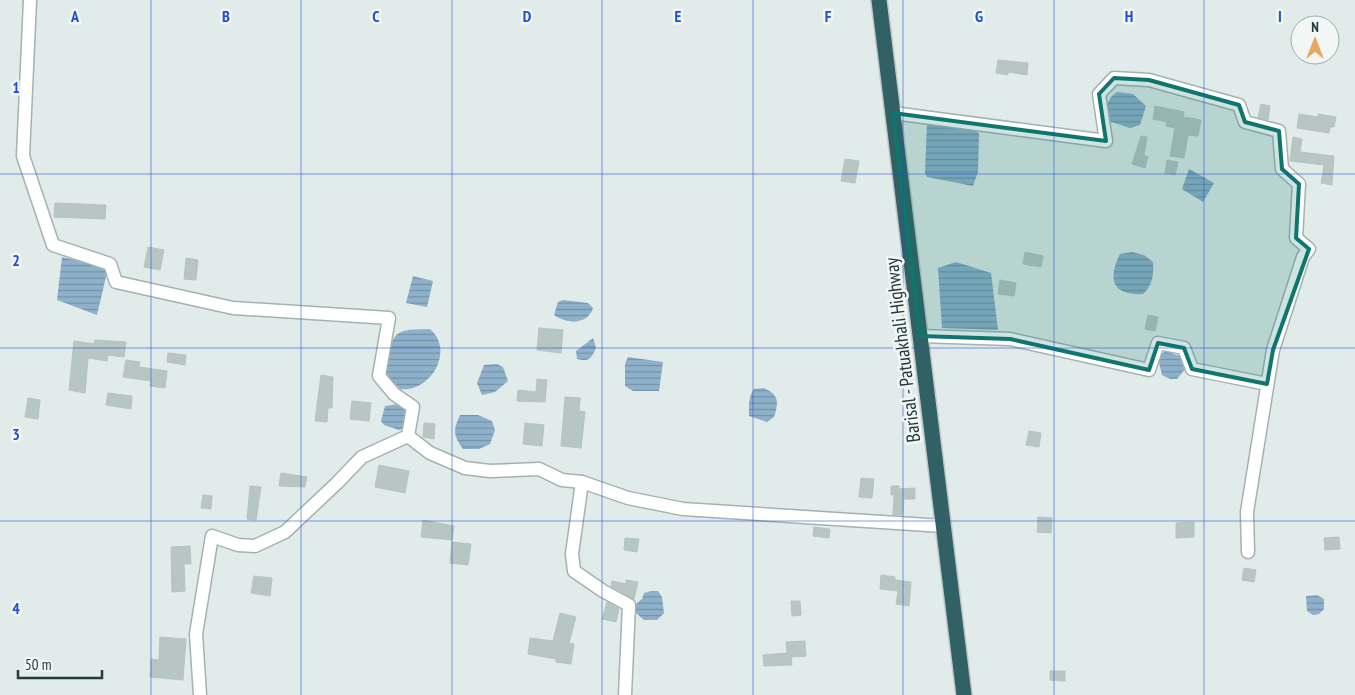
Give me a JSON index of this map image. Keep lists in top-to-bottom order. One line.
{"streets":{"highway":["Barisal - Patuakhali Highway"]},"scale_bar":"50 m","north":"top","grid":{"columns":["A","B","C","D","E","F","G","H","I"],"rows":["1","2","3","4"]}}
